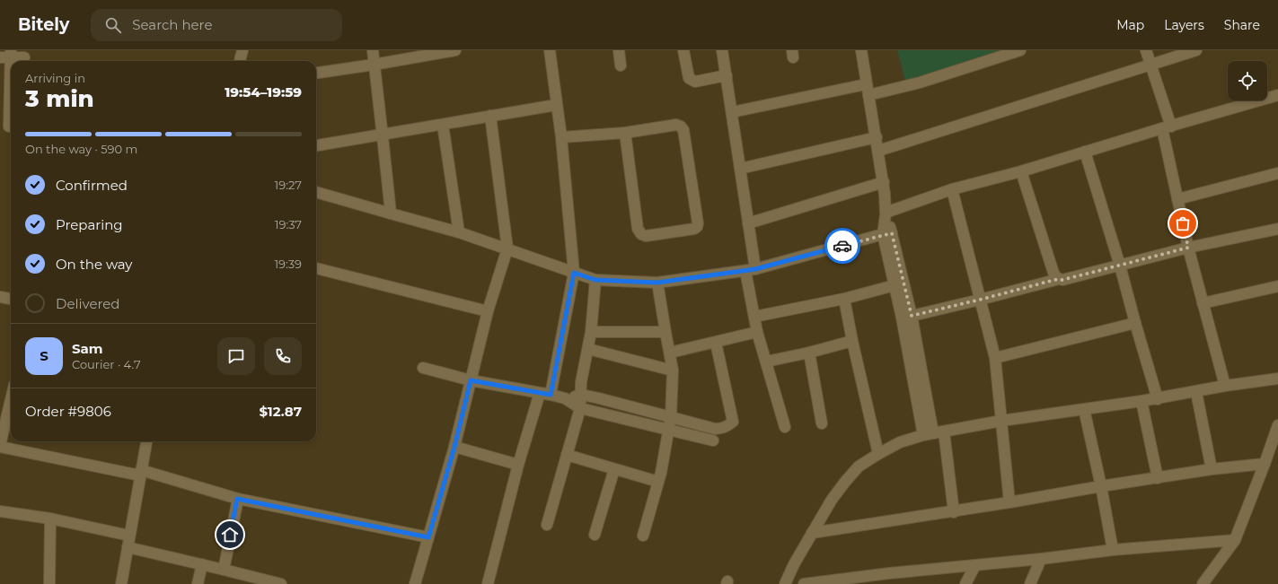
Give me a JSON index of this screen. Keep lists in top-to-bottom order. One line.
{"page":{"header":"Bitely","search":"Search here","nav":["Map","Layers","Share"],"heading":["3 min","Arriving in","19:54–19:59"],"panel":["Sam","Courier · 4.7","Order #9806","$12.87"],"bar":"On the way · 590 m","list":[["Confirmed","19:27"],["Preparing","19:37"],["On the way","19:39"],"Delivered"],"round":"S"}}
